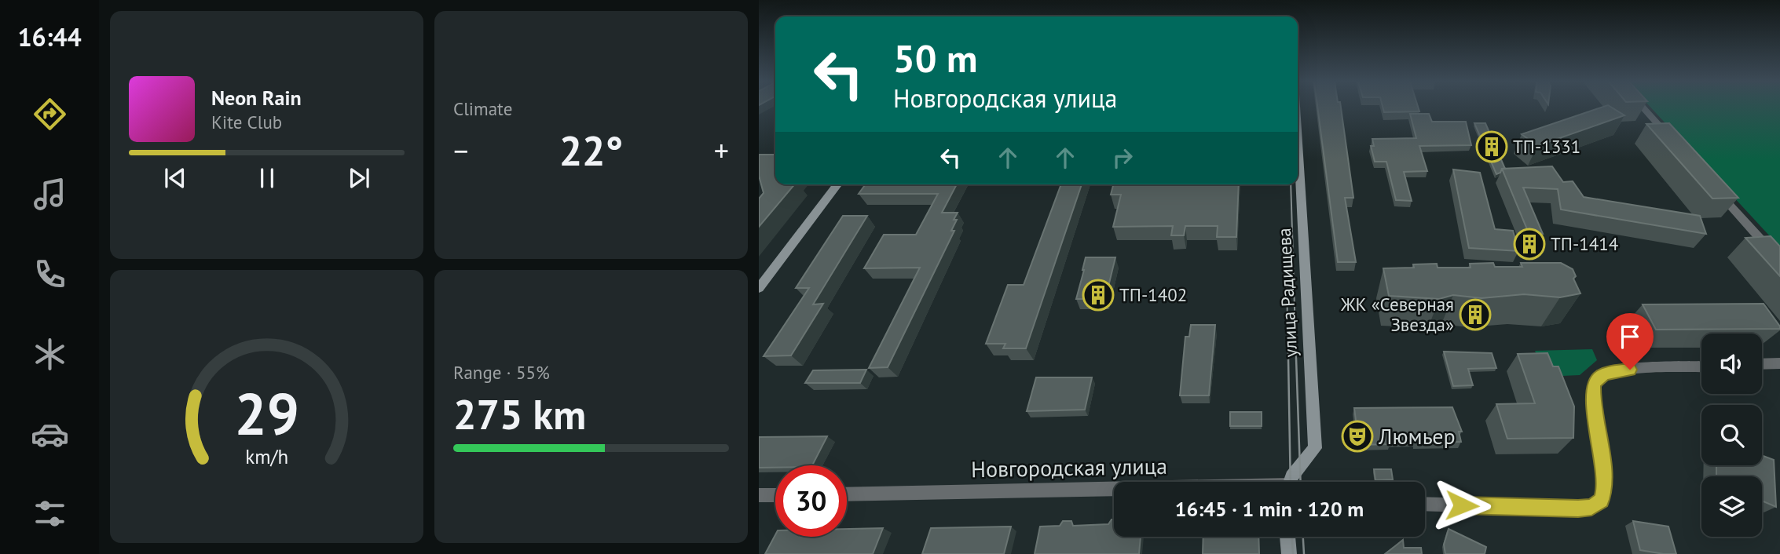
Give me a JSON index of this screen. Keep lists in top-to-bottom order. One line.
{"streets":{"street":["улица Радищева","Новгородская улица"]},"places":{"building":["ТП-1331","ТП-1414","ТП-1402","ЖК «Северная Звезда»"],"theatre":["Люмьер"]},"page":{"tabs":"16:44","tile":["Climate",["Range · 55%","275 km"]],"turn":["50 m","Новгородская улица"],"song":["Neon Rain","Kite Club"],"heat":["−","22°","+"],"limit":"30","trip":"16:45 · 1 min · 120 m","gauge":["29","km/h"]}}
